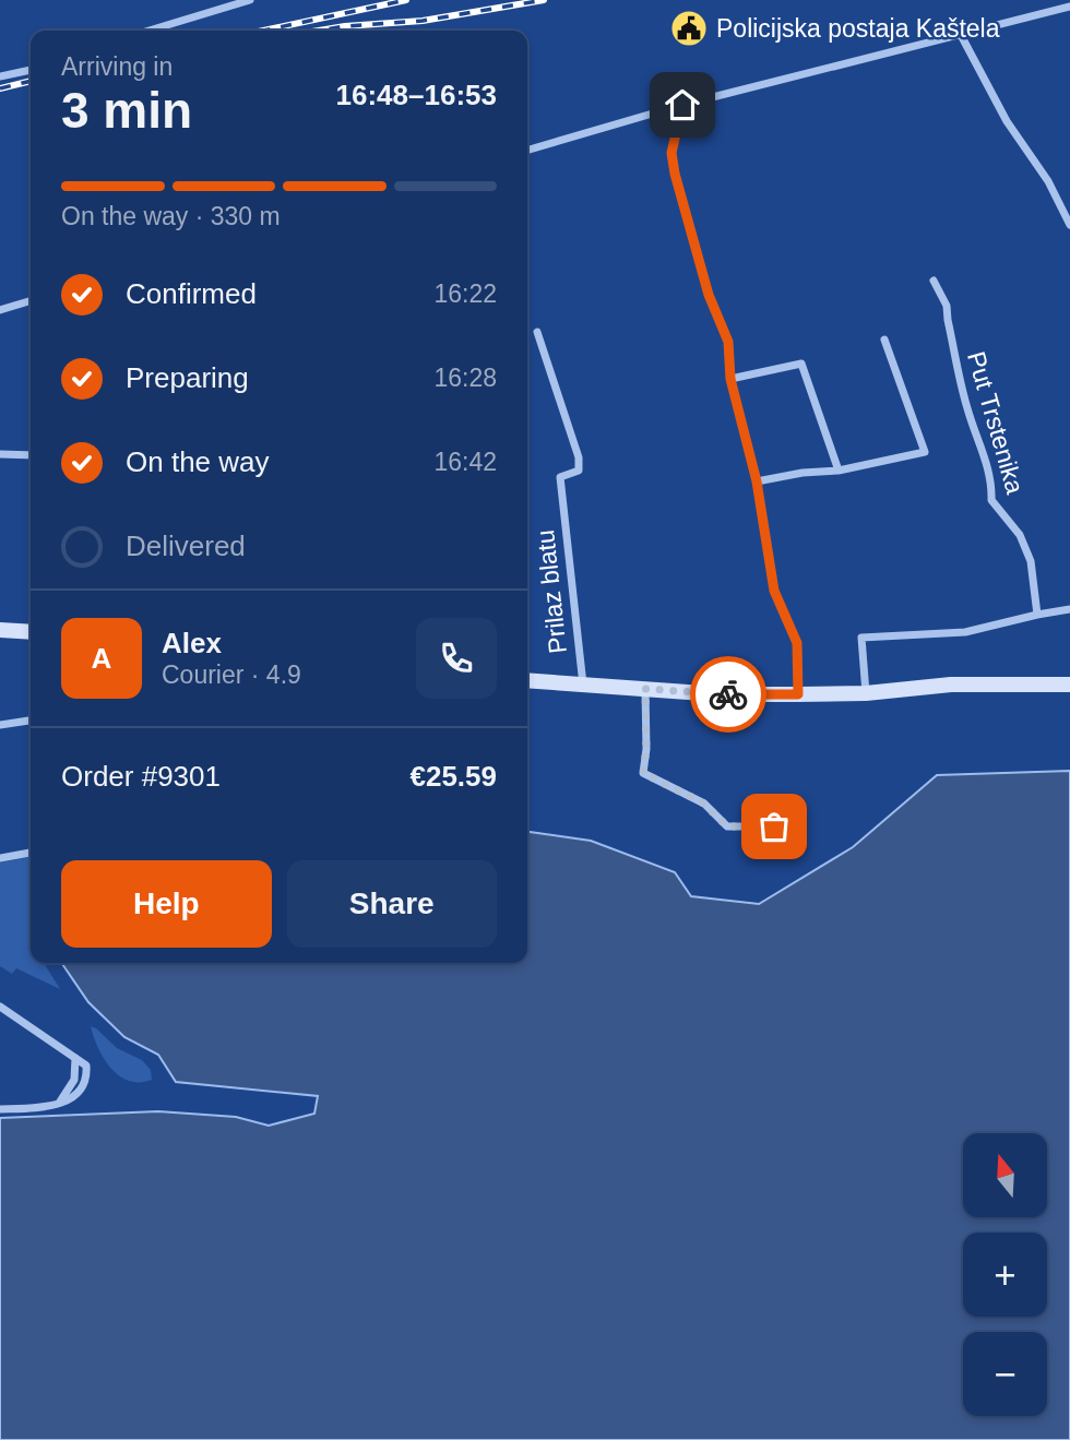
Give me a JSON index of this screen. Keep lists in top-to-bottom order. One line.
{"streets":{"street":["Put Trstenika","Prilaz blatu"]},"places":{"public building":["Policijska postaja Kaštela"]},"north":"top","page":{"heading":["3 min","Arriving in","16:48–16:53"],"panel":["Alex","Courier · 4.9","Order #9301","€25.59"],"bar":"On the way · 330 m","list":[["Confirmed","16:22"],["Preparing","16:28"],["On the way","16:42"],"Delivered"],"round":"A","buttons":["Help","Share"],"map_buttons":["+","−"]}}
